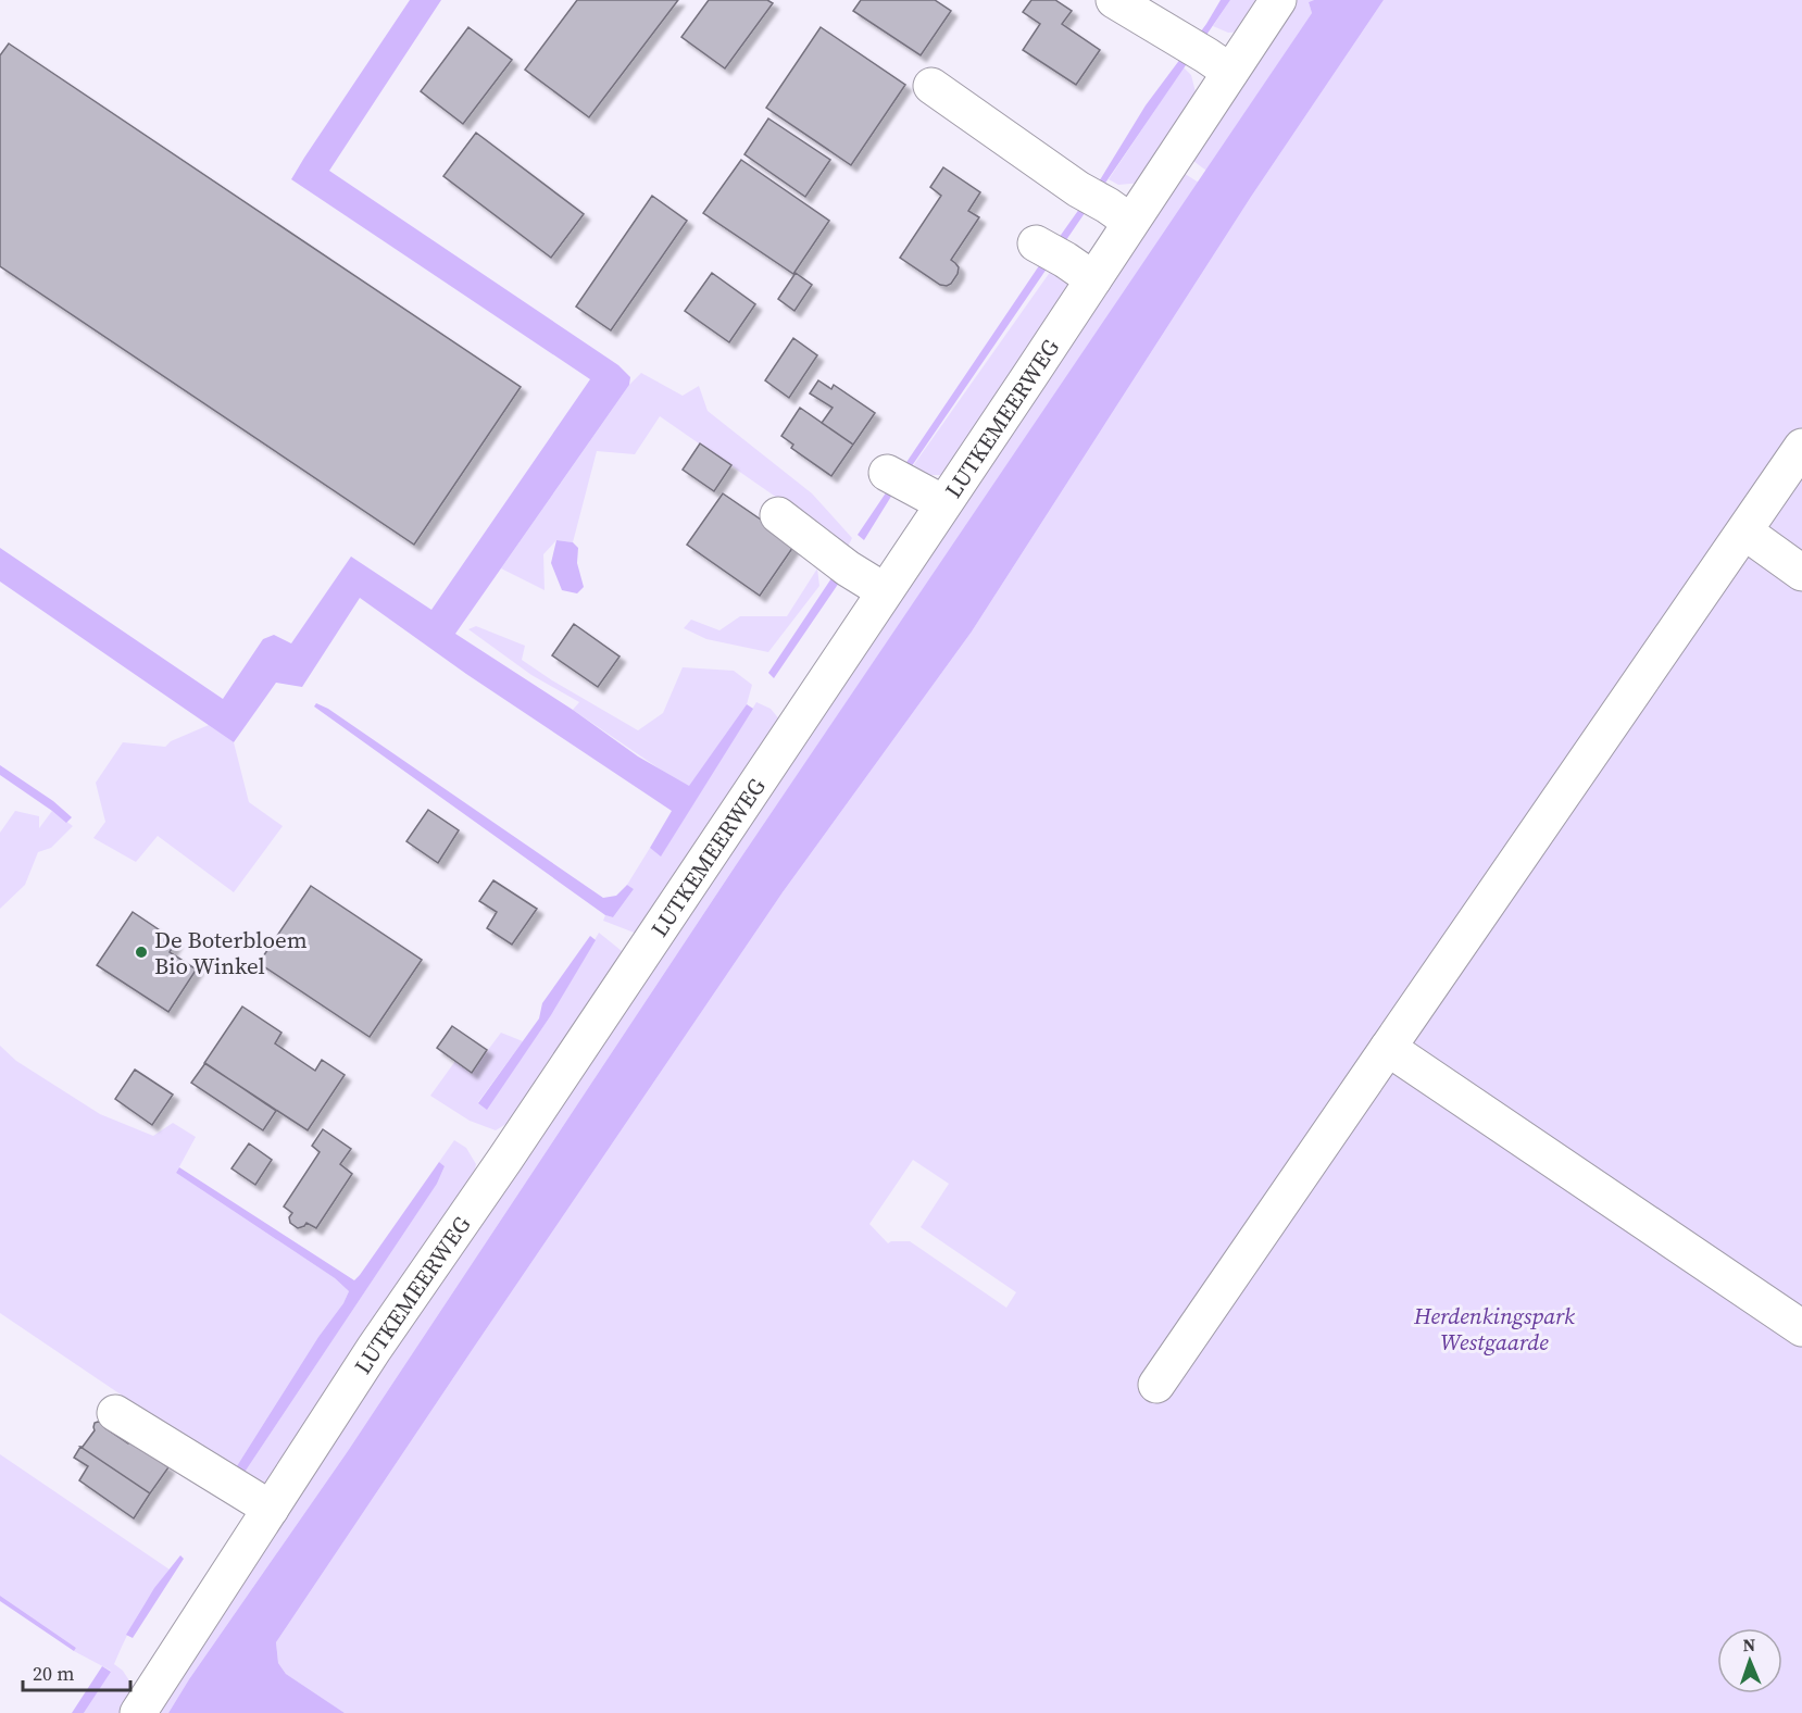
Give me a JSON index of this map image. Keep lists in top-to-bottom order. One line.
{"streets":{"street":["LUTKEMEERWEG"]},"parks":["Herdenkingspark Westgaarde"],"places":["De Boterbloem Bio Winkel"],"scale_bar":"20 m","north":"top"}
